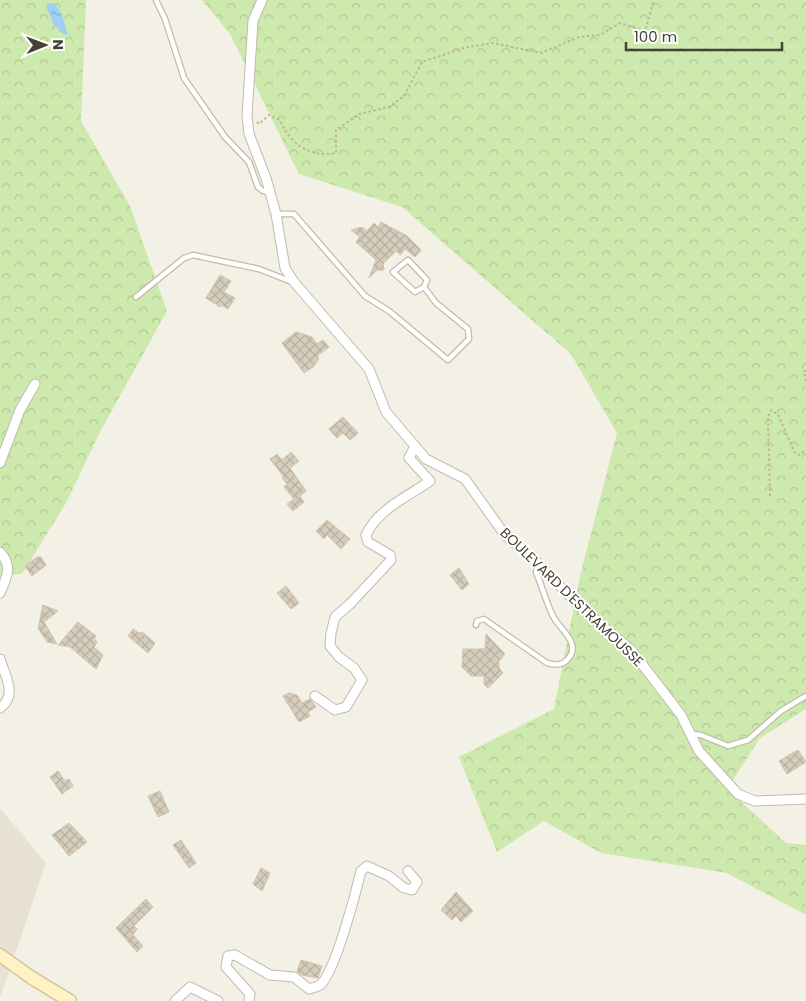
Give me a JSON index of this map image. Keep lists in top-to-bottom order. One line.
{"streets":{"street":["BOULEVARD D'ESTRAMOUSSE"]},"scale_bar":"100 m","north":"right"}
